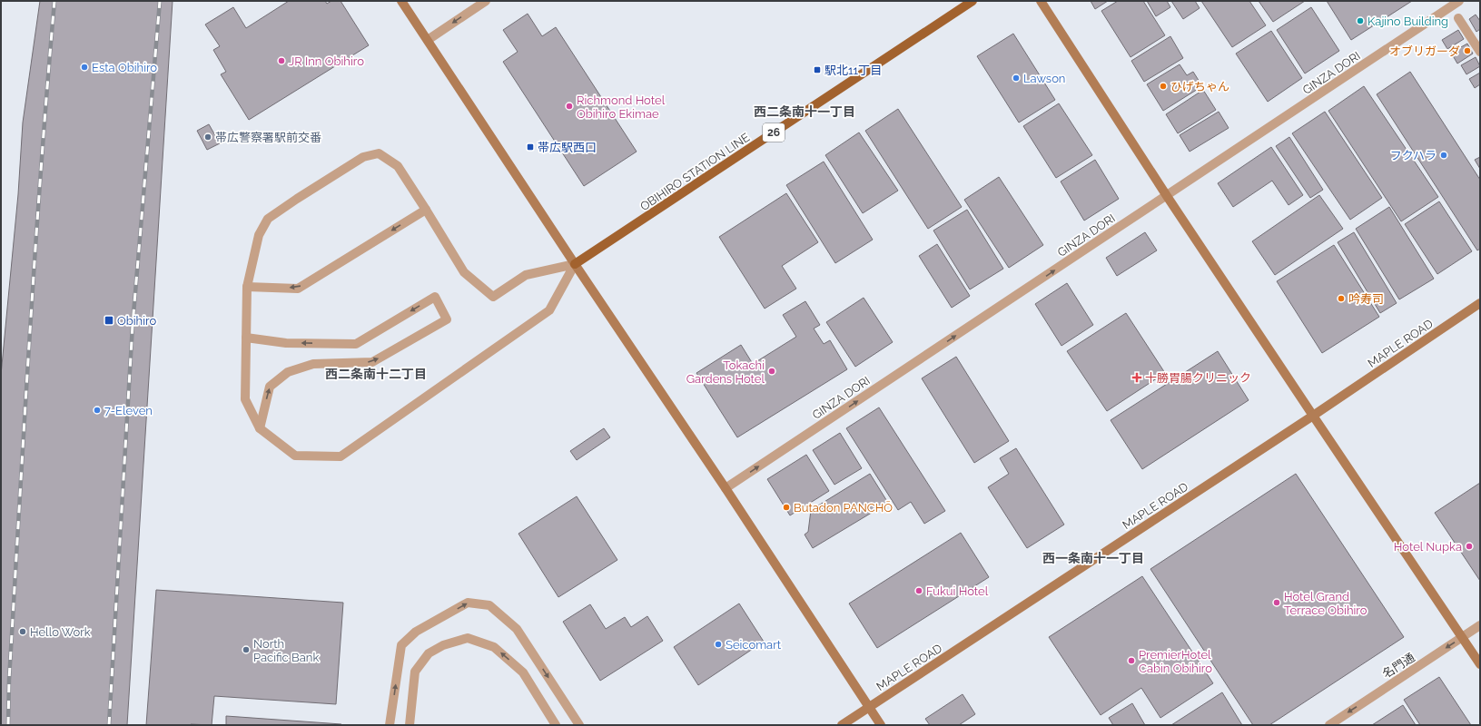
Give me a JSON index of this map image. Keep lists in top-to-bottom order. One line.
{"streets":{"main road":["26","OBIHIRO STATION LINE"],"street":["GINZA DORI","MAPLE ROAD","名門通"]},"one_way":["GINZA DORI","名門通"],"districts":["西二条南十一丁目","西二条南十二丁目","西一条南十一丁目"],"places":{"other":["Kajino Building","オブリガーダ","JR Inn Obihiro","Esta Obihiro","Lawson","ひげちゃん","Richmond Hotel Obihiro Ekimae","帯広警察署駅前交番","フクハラ","吟寿司","Tokachi Gardens Hotel","7-Eleven","Butadon PANCHŌ","Hotel Nupka","Fukui Hotel","Hotel Grand Terrace Obihiro","Hello Work","Seicomart","North Pacific Bank","PremierHotel Cabin Obihiro"],"transit":["駅北11丁目","帯広駅西口","Obihiro"],"health":["十勝胃腸クリニック"]}}
